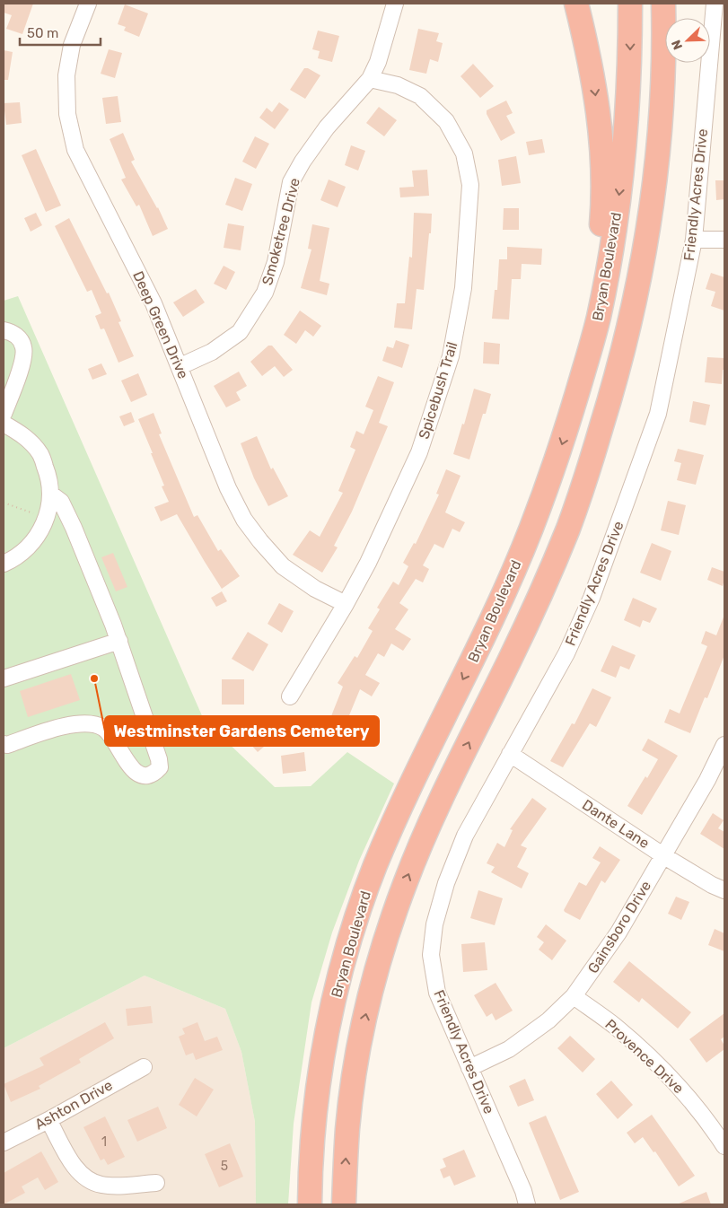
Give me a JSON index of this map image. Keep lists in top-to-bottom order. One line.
{"streets":{"highway":["Bryan Boulevard"],"street":["Friendly Acres Drive","Smoketree Drive","Deep Green Drive","Spicebush Trail","Dante Lane","Gainsboro Drive","Provence Drive","Ashton Drive"]},"crossings":[["Friendly Acres Drive","Dante Lane"],["Friendly Acres Drive","Gainsboro Drive"],["Smoketree Drive","Deep Green Drive"],["Smoketree Drive","Spicebush Trail"],["Deep Green Drive","Spicebush Trail"],["Dante Lane","Gainsboro Drive"],["Gainsboro Drive","Provence Drive"]],"places":["Westminster Gardens Cemetery"],"house_numbers":["1","5"],"scale_bar":"50 m","north":"bottom left"}
